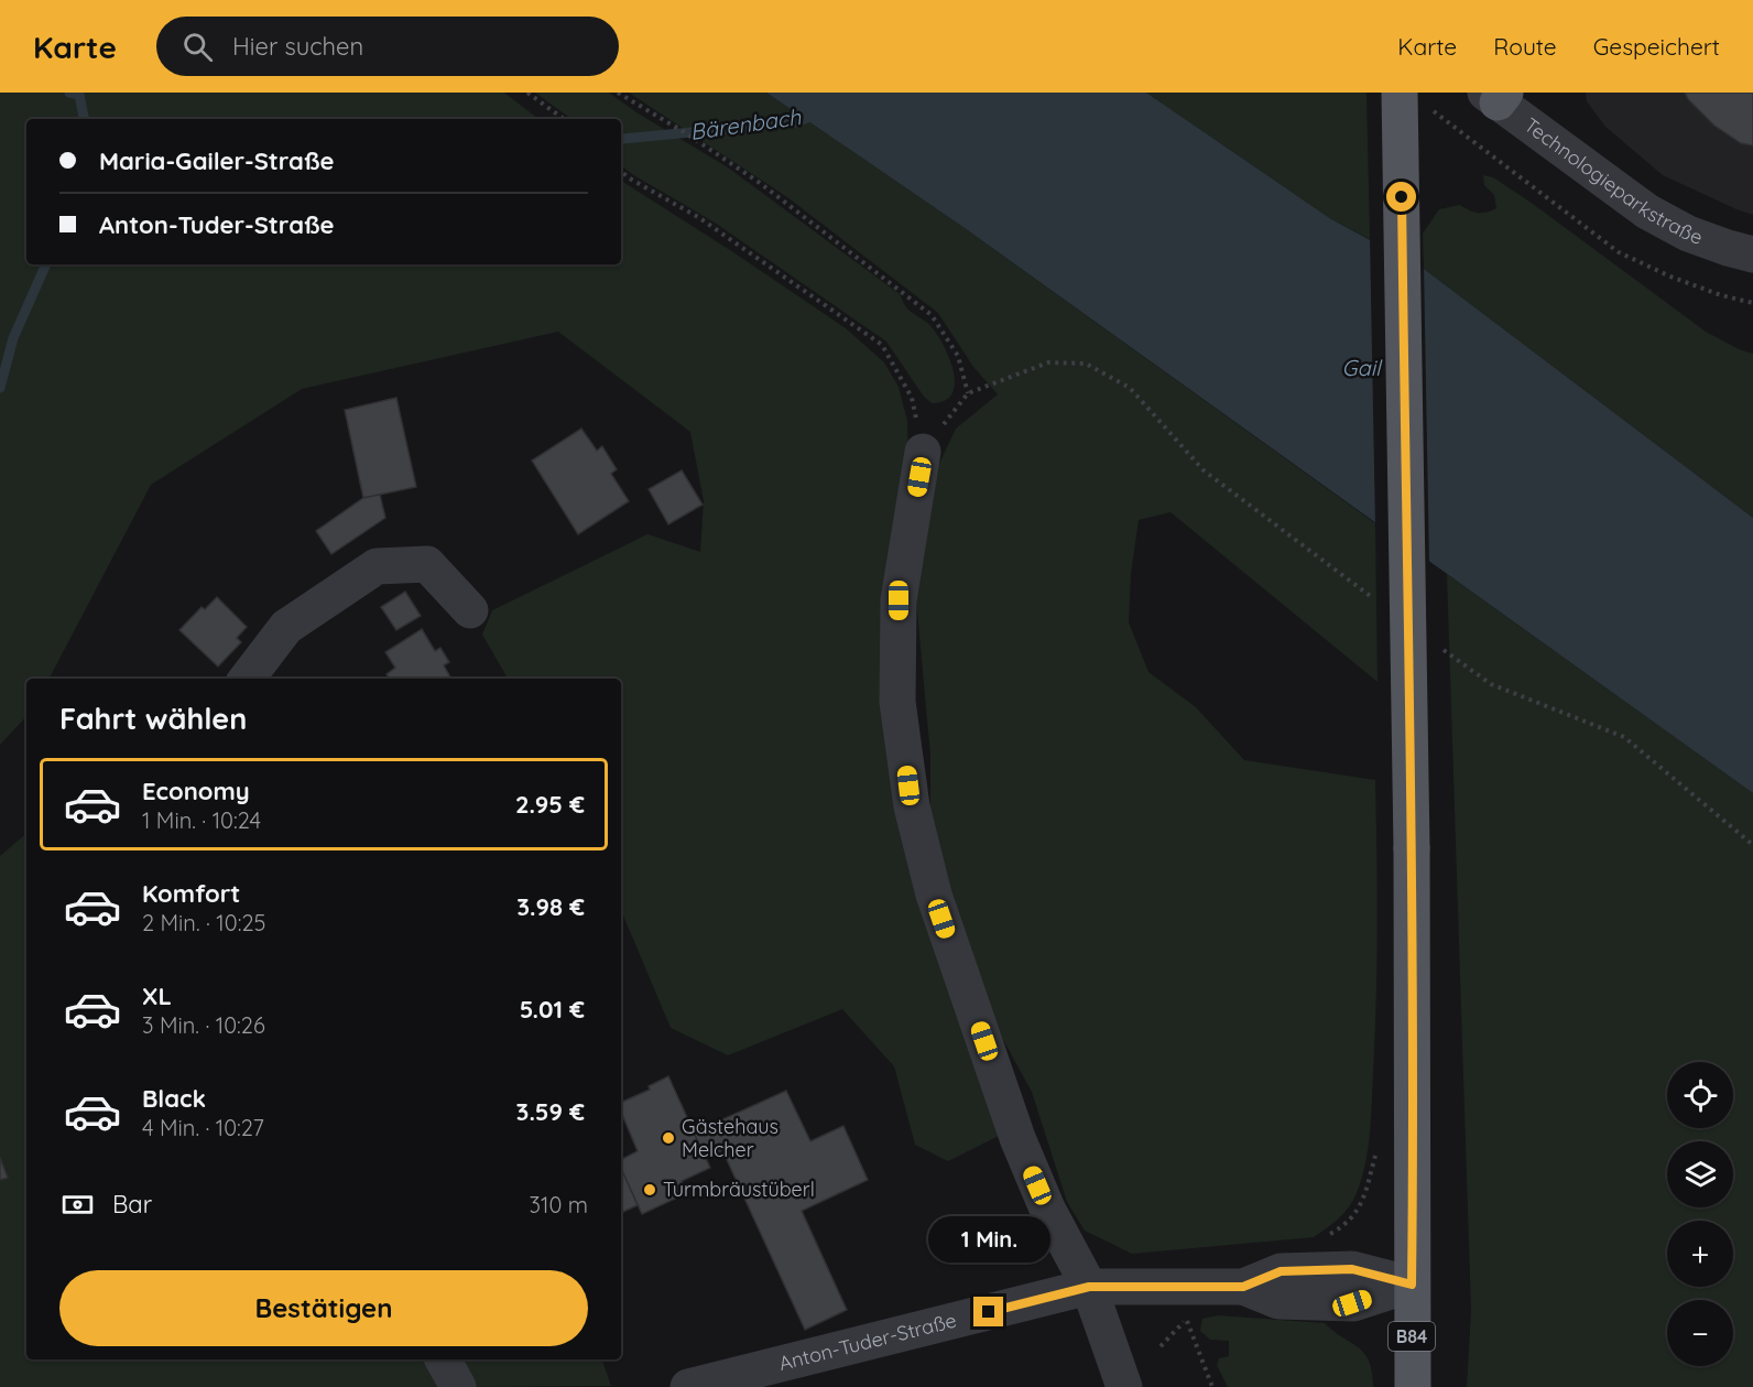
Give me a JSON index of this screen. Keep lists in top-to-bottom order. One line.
{"streets":{"main road":["B84"],"street":["Technologieparkstraße","Anton-Tuder-Straße"]},"crossings":[["B84","Anton-Tuder-Straße"]],"water":["Bärenbach","Gail"],"places":["Gästehaus Melcher","Turmbräustüberl"],"page":{"header":"Karte","search":"Hier suchen","nav":["Karte","Route","Gespeichert"],"banner":["Maria-Gailer-Straße","Anton-Tuder-Straße"],"heading":"Fahrt wählen","list":[{"name":"Economy","note":"1 Min. · 10:24","value":"2.95 €"},{"name":"Komfort","note":"2 Min. · 10:25","value":"3.98 €"},{"name":"XL","note":"3 Min. · 10:26","value":"5.01 €"},{"name":"Black","note":"4 Min. · 10:27","value":"3.59 €"}],"map_buttons":["+","−"],"pay":["Bar","310 m"],"bubble":"1 Min.","buttons":"Bestätigen"}}
